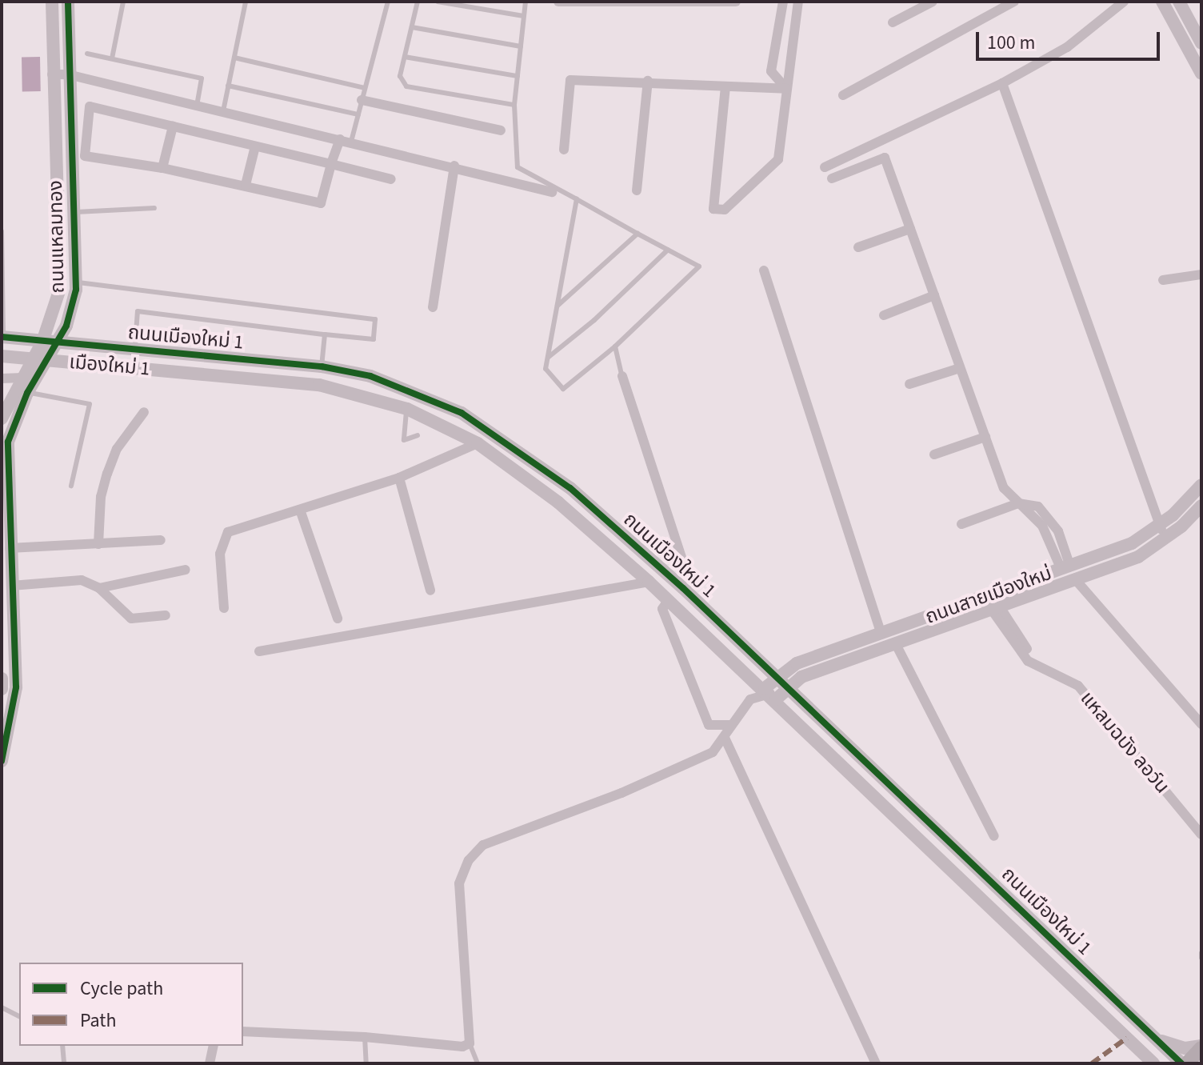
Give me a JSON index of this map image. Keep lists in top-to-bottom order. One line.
{"streets":{"street":["ถนนแหลมทอง","ถนนเมืองใหม่ 1","เมืองใหม่ 1","ถนนสายเมืองใหม่","แหลมฉบัง ลอว์น"]},"crossings":[["ถนนแหลมทอง","ถนนเมืองใหม่ 1"],["ถนนแหลมทอง","เมืองใหม่ 1"],["ถนนเมืองใหม่ 1","เมืองใหม่ 1"],["ถนนเมืองใหม่ 1","ถนนสายเมืองใหม่"],["ถนนสายเมืองใหม่","แหลมฉบัง ลอว์น"]],"legend":["Cycle path","Path"],"scale_bar":"100 m"}
